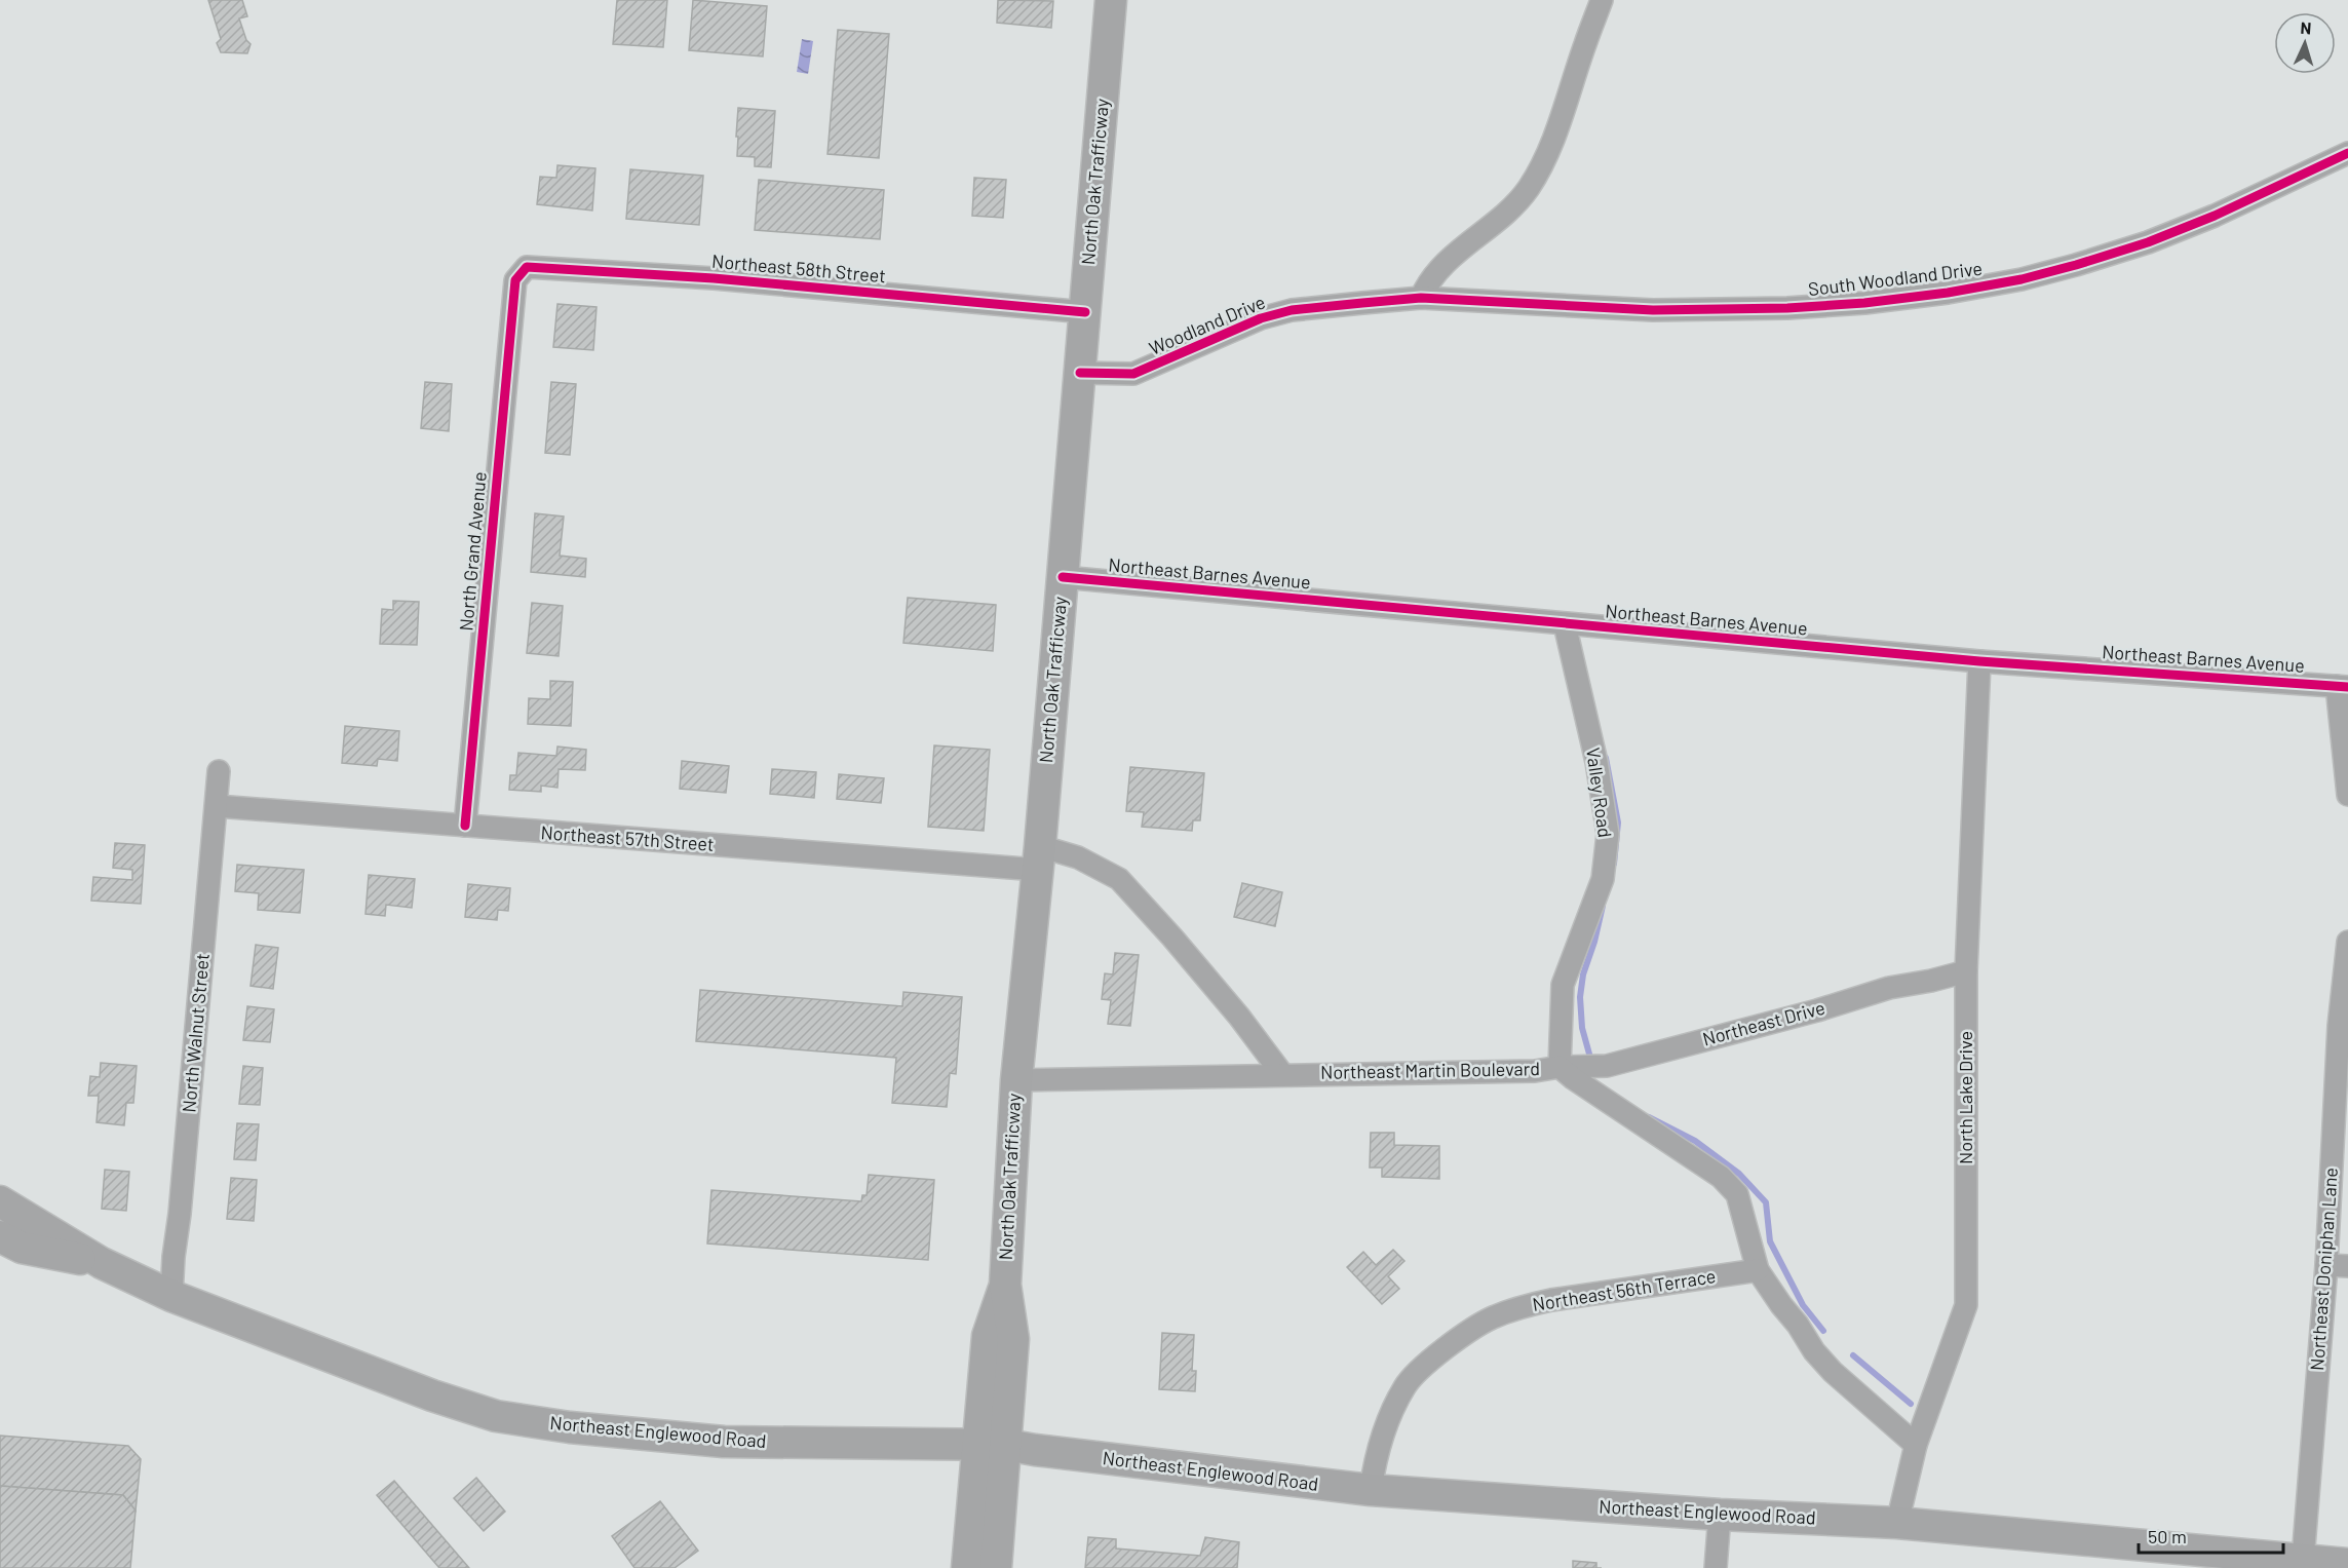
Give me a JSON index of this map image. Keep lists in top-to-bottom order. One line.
{"streets":{"main road":["North Oak Trafficway","Northeast Englewood Road"],"street":["Northeast 58th Street","South Woodland Drive","Woodland Drive","North Grand Avenue","Northeast Barnes Avenue","Valley Road","Northeast 57th Street","Northeast Drive","North Walnut Street","Northeast Martin Boulevard","North Lake Drive","Northeast Doniphan Lane","Northeast 56th Terrace"]},"crossings":[["North Oak Trafficway","Northeast 58th Street"],["North Oak Trafficway","Woodland Drive"],["North Oak Trafficway","Northeast Barnes Avenue"],["North Oak Trafficway","Northeast 57th Street"],["North Oak Trafficway","Northeast Martin Boulevard"],["North Oak Trafficway","Northeast Englewood Road"],["Northeast 58th Street","North Grand Avenue"],["South Woodland Drive","Woodland Drive"],["North Grand Avenue","Northeast 57th Street"],["Northeast Barnes Avenue","Valley Road"],["Northeast Barnes Avenue","North Lake Drive"],["Valley Road","Northeast Drive"],["Valley Road","Northeast Martin Boulevard"],["Northeast 57th Street","North Walnut Street"],["Northeast Drive","Northeast Martin Boulevard"],["Northeast Drive","North Lake Drive"],["North Walnut Street","Northeast Englewood Road"],["Northeast Martin Boulevard","North Lake Drive"],["Northeast Martin Boulevard","Northeast 56th Terrace"],["North Lake Drive","Northeast Englewood Road"],["Northeast Doniphan Lane","Northeast Englewood Road"],["Northeast 56th Terrace","Northeast Englewood Road"]],"scale_bar":"50 m","north":"top"}
